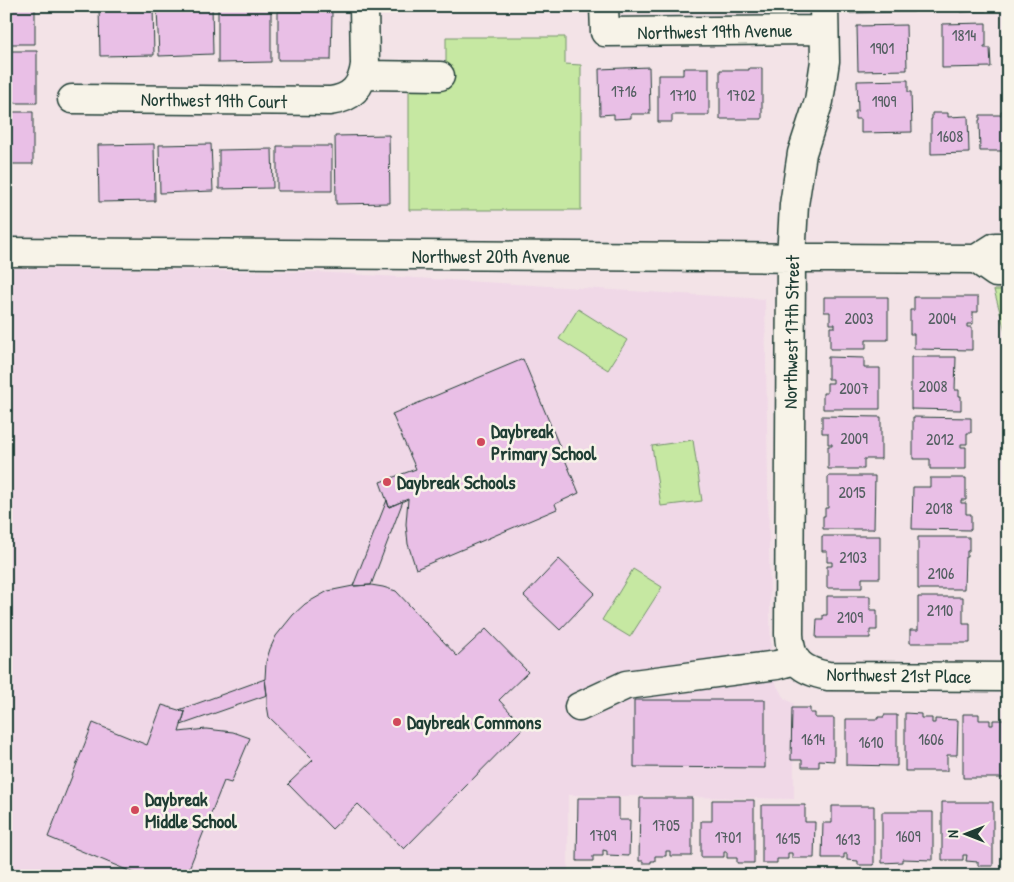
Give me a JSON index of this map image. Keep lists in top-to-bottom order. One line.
{"streets":{"street":["Northwest 19th Avenue","Northwest 19th Court","Northwest 20th Avenue","Northwest 17th Street","Northwest 21st Place"]},"crossings":[["Northwest 19th Avenue","Northwest 17th Street"],["Northwest 20th Avenue","Northwest 17th Street"],["Northwest 17th Street","Northwest 21st Place"]],"places":["Daybreak Primary School","Daybreak Schools","Daybreak Commons","Daybreak Middle School"],"house_numbers":["1814","1901","1716","1710","1702","1909","1608","2003","2004","2008","2007","2009","2012","2015","2018","2103","2106","2110","2109","1614","1606","1610","1705","1709","1609","1701","1615","1613"],"north":"left"}
